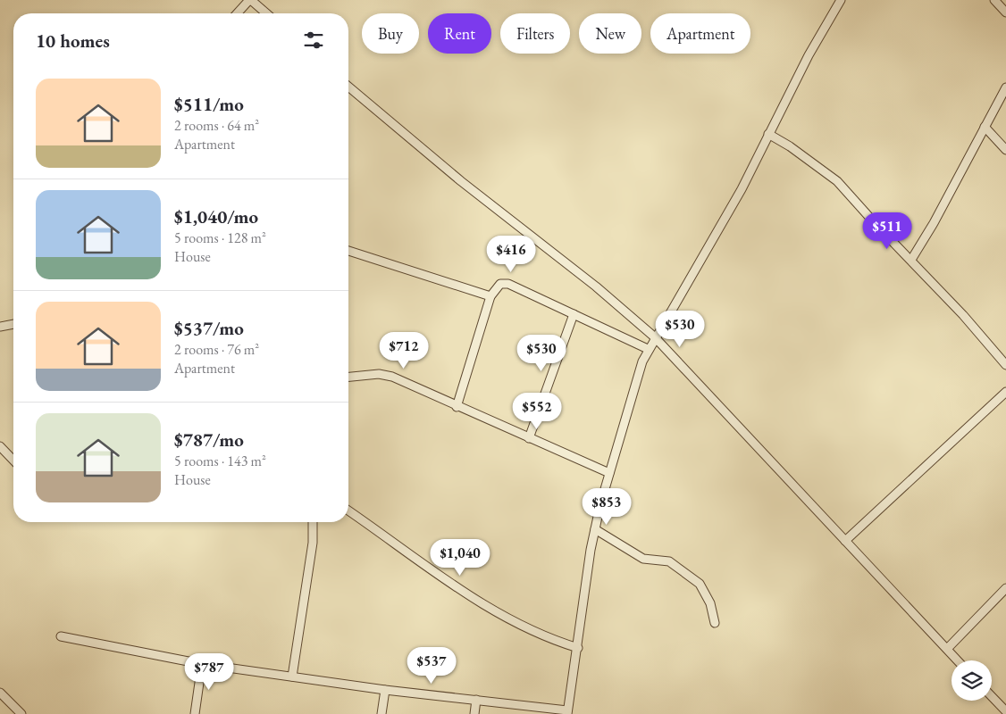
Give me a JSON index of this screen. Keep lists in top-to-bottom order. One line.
{"page":{"chip":["Buy","Rent","Filters","New","Apartment"],"heading":"10 homes","list":[{"name":"$511/mo","note":"2 rooms · 64 m² · Apartment"},{"name":"$1,040/mo","note":"5 rooms · 128 m² · House"},{"name":"$537/mo","note":"2 rooms · 76 m² · Apartment"},{"name":"$787/mo","note":"5 rooms · 143 m² · House"}],"price":["$511","$416","$530","$712","$530","$552","$853","$1,040","$537","$787"]}}
